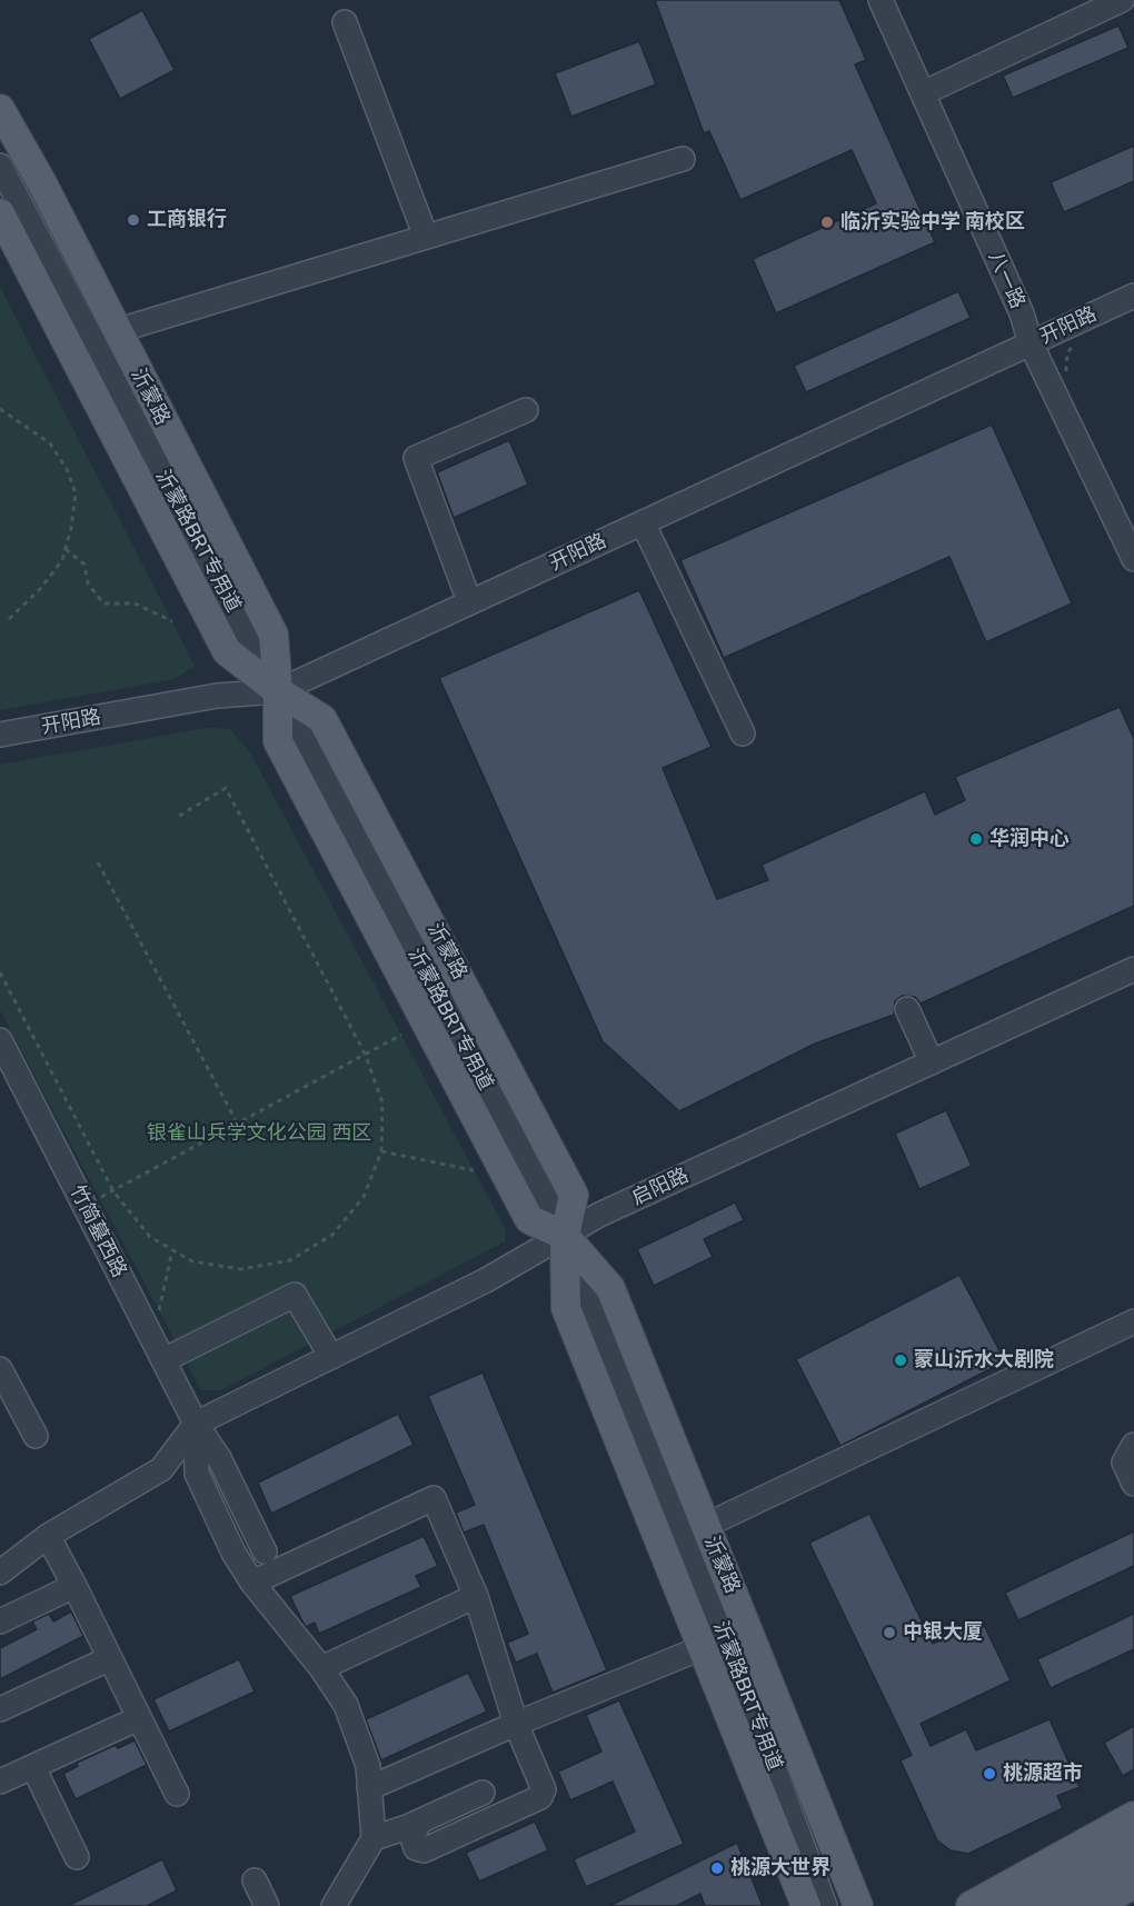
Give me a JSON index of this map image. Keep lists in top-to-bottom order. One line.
{"streets":{"main road":["沂蒙路"],"street":["八一路","开阳路","沂蒙路BRT专用道","启阳路","竹简墓西路"]},"crossings":[["八一路","开阳路"],["开阳路","沂蒙路"],["开阳路","沂蒙路BRT专用道"],["沂蒙路","沂蒙路BRT专用道"],["沂蒙路","启阳路"],["沂蒙路BRT专用道","启阳路"],["启阳路","竹简墓西路"]],"parks":["银雀山兵学文化公园 西区"],"places":["工商银行","临沂实验中学 南校区","华润中心","蒙山沂水大剧院","中银大厦","桃源超市","桃源大世界"]}
